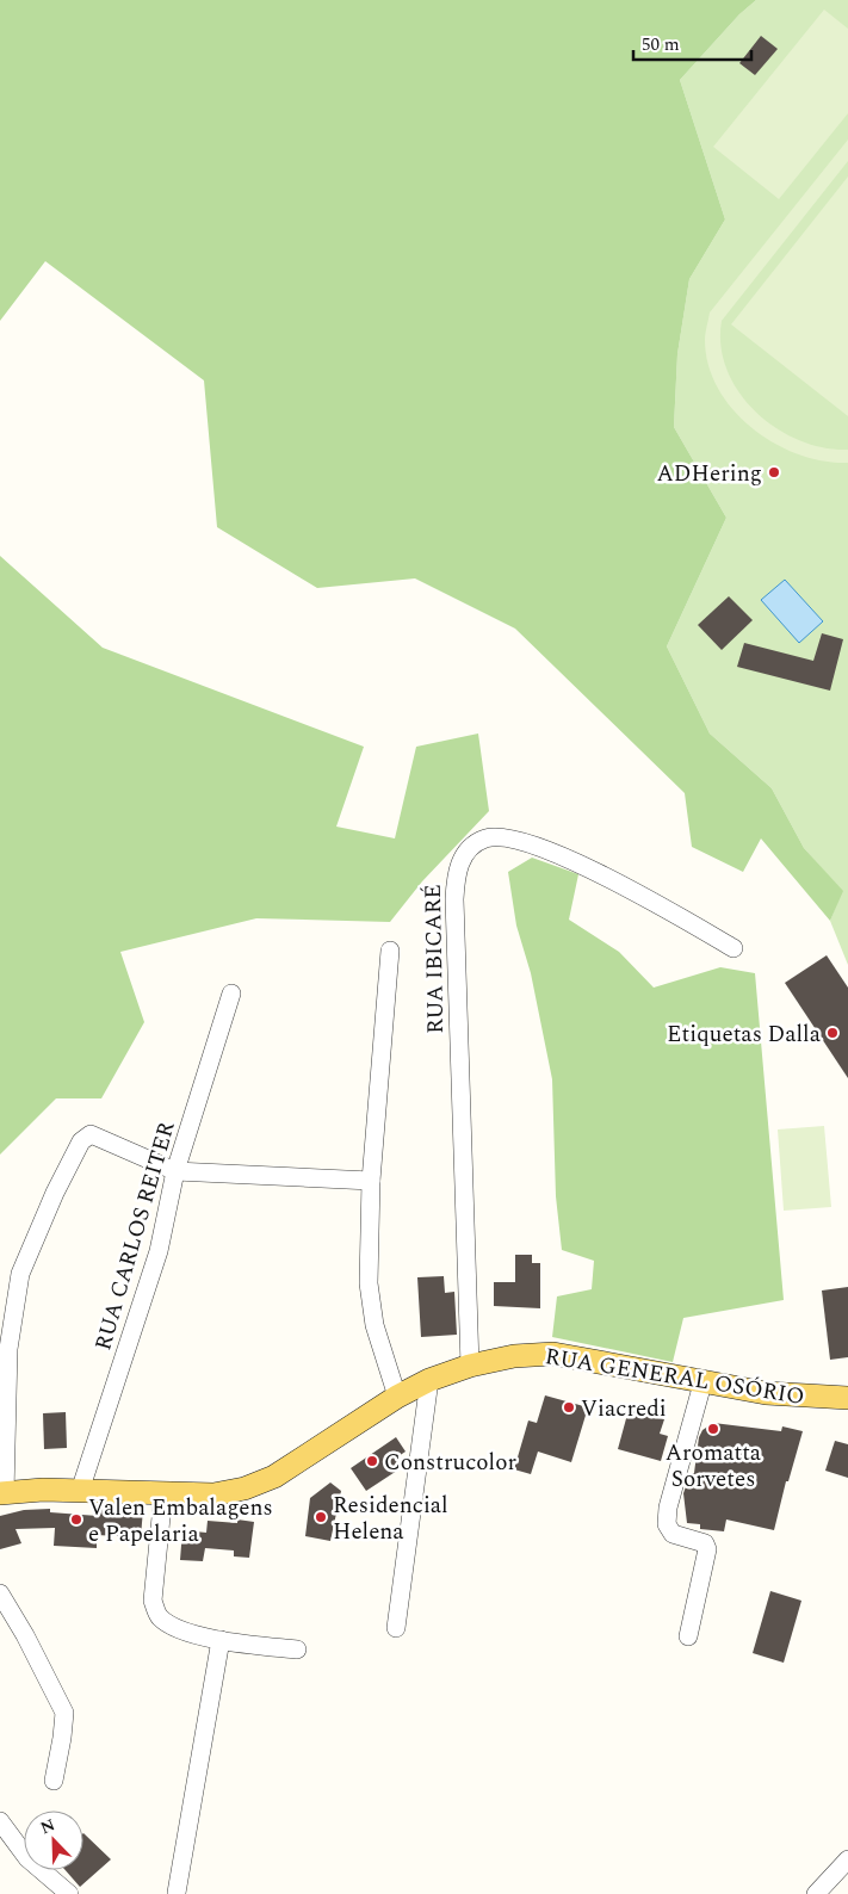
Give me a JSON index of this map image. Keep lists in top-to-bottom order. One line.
{"streets":{"main road":["RUA GENERAL OSÓRIO"],"street":["RUA IBICARÉ","RUA CARLOS REITER"]},"crossings":[["RUA IBICARÉ","RUA GENERAL OSÓRIO"],["RUA CARLOS REITER","RUA GENERAL OSÓRIO"]],"places":["ADHering","Etiquetas Dalla","Viacredi","Aromatta Sorvetes","Construcolor","Residencial Helena","Valen Embalagens e Papelaria"],"scale_bar":"50 m","north":"top left"}
